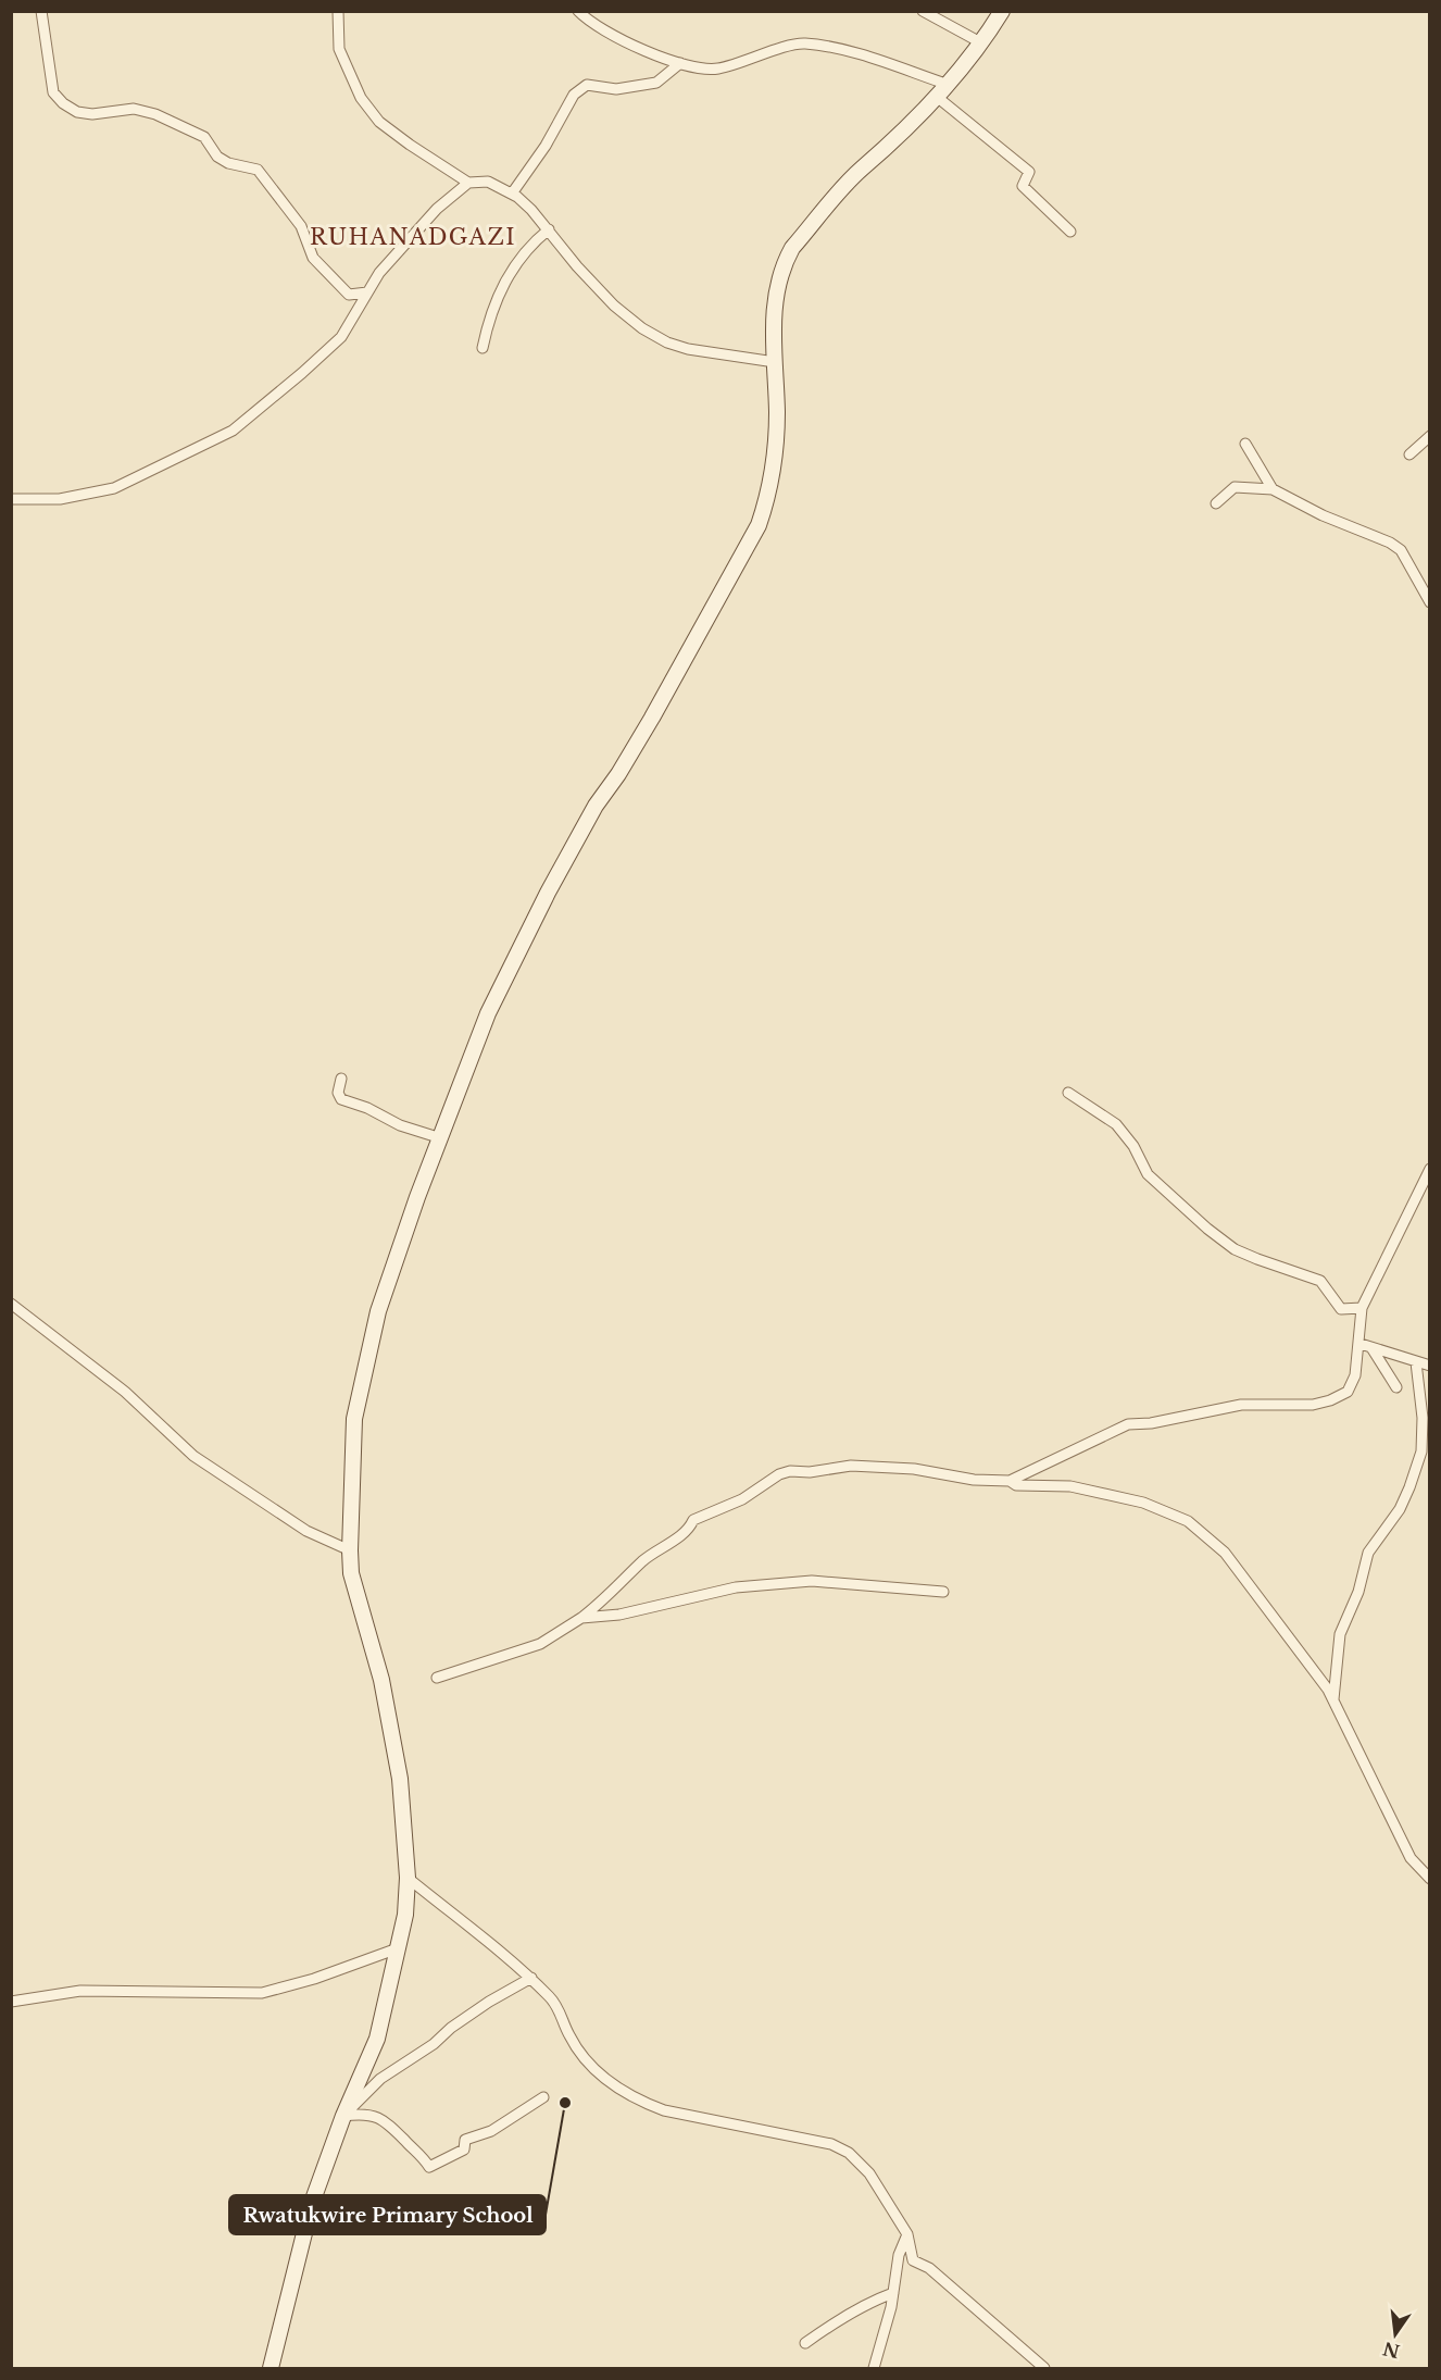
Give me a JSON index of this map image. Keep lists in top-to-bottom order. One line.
{"districts":["RUHANADGAZI"],"places":["Rwatukwire Primary School"],"north":"bottom"}
